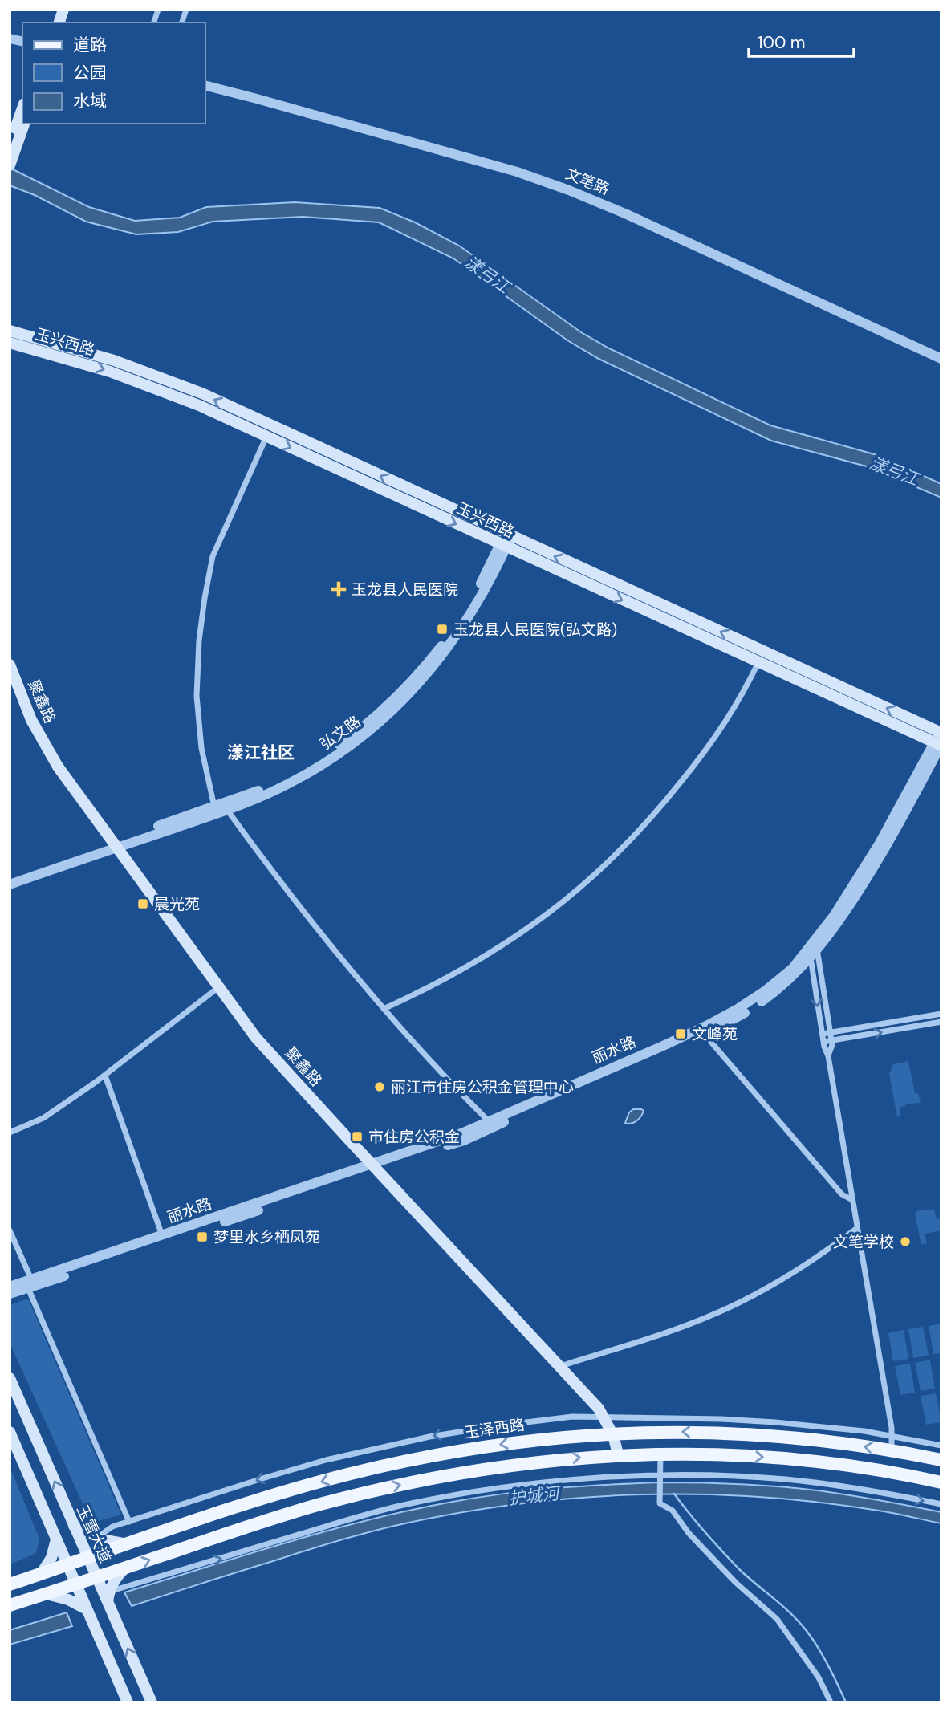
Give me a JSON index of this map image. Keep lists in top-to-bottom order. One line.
{"streets":{"main road":["玉兴西路","聚鑫路","玉泽西路","玉雪大道"],"street":["文笔路","弘文路","丽水路"]},"crossings":[["玉兴西路","弘文路"],["玉兴西路","丽水路"],["聚鑫路","弘文路"],["聚鑫路","丽水路"],["聚鑫路","玉泽西路"],["玉泽西路","玉雪大道"]],"districts":["漾江社区"],"water":["漾弓江","护城河"],"places":{"health":["玉龙县人民医院"],"transit":["玉龙县人民医院(弘文路)","晨光苑","文峰苑","市住房公积金","梦里水乡栖凤苑"],"other":["丽江市住房公积金管理中心","文笔学校"]},"legend":["道路","公园","水域"],"scale_bar":"100 m"}
